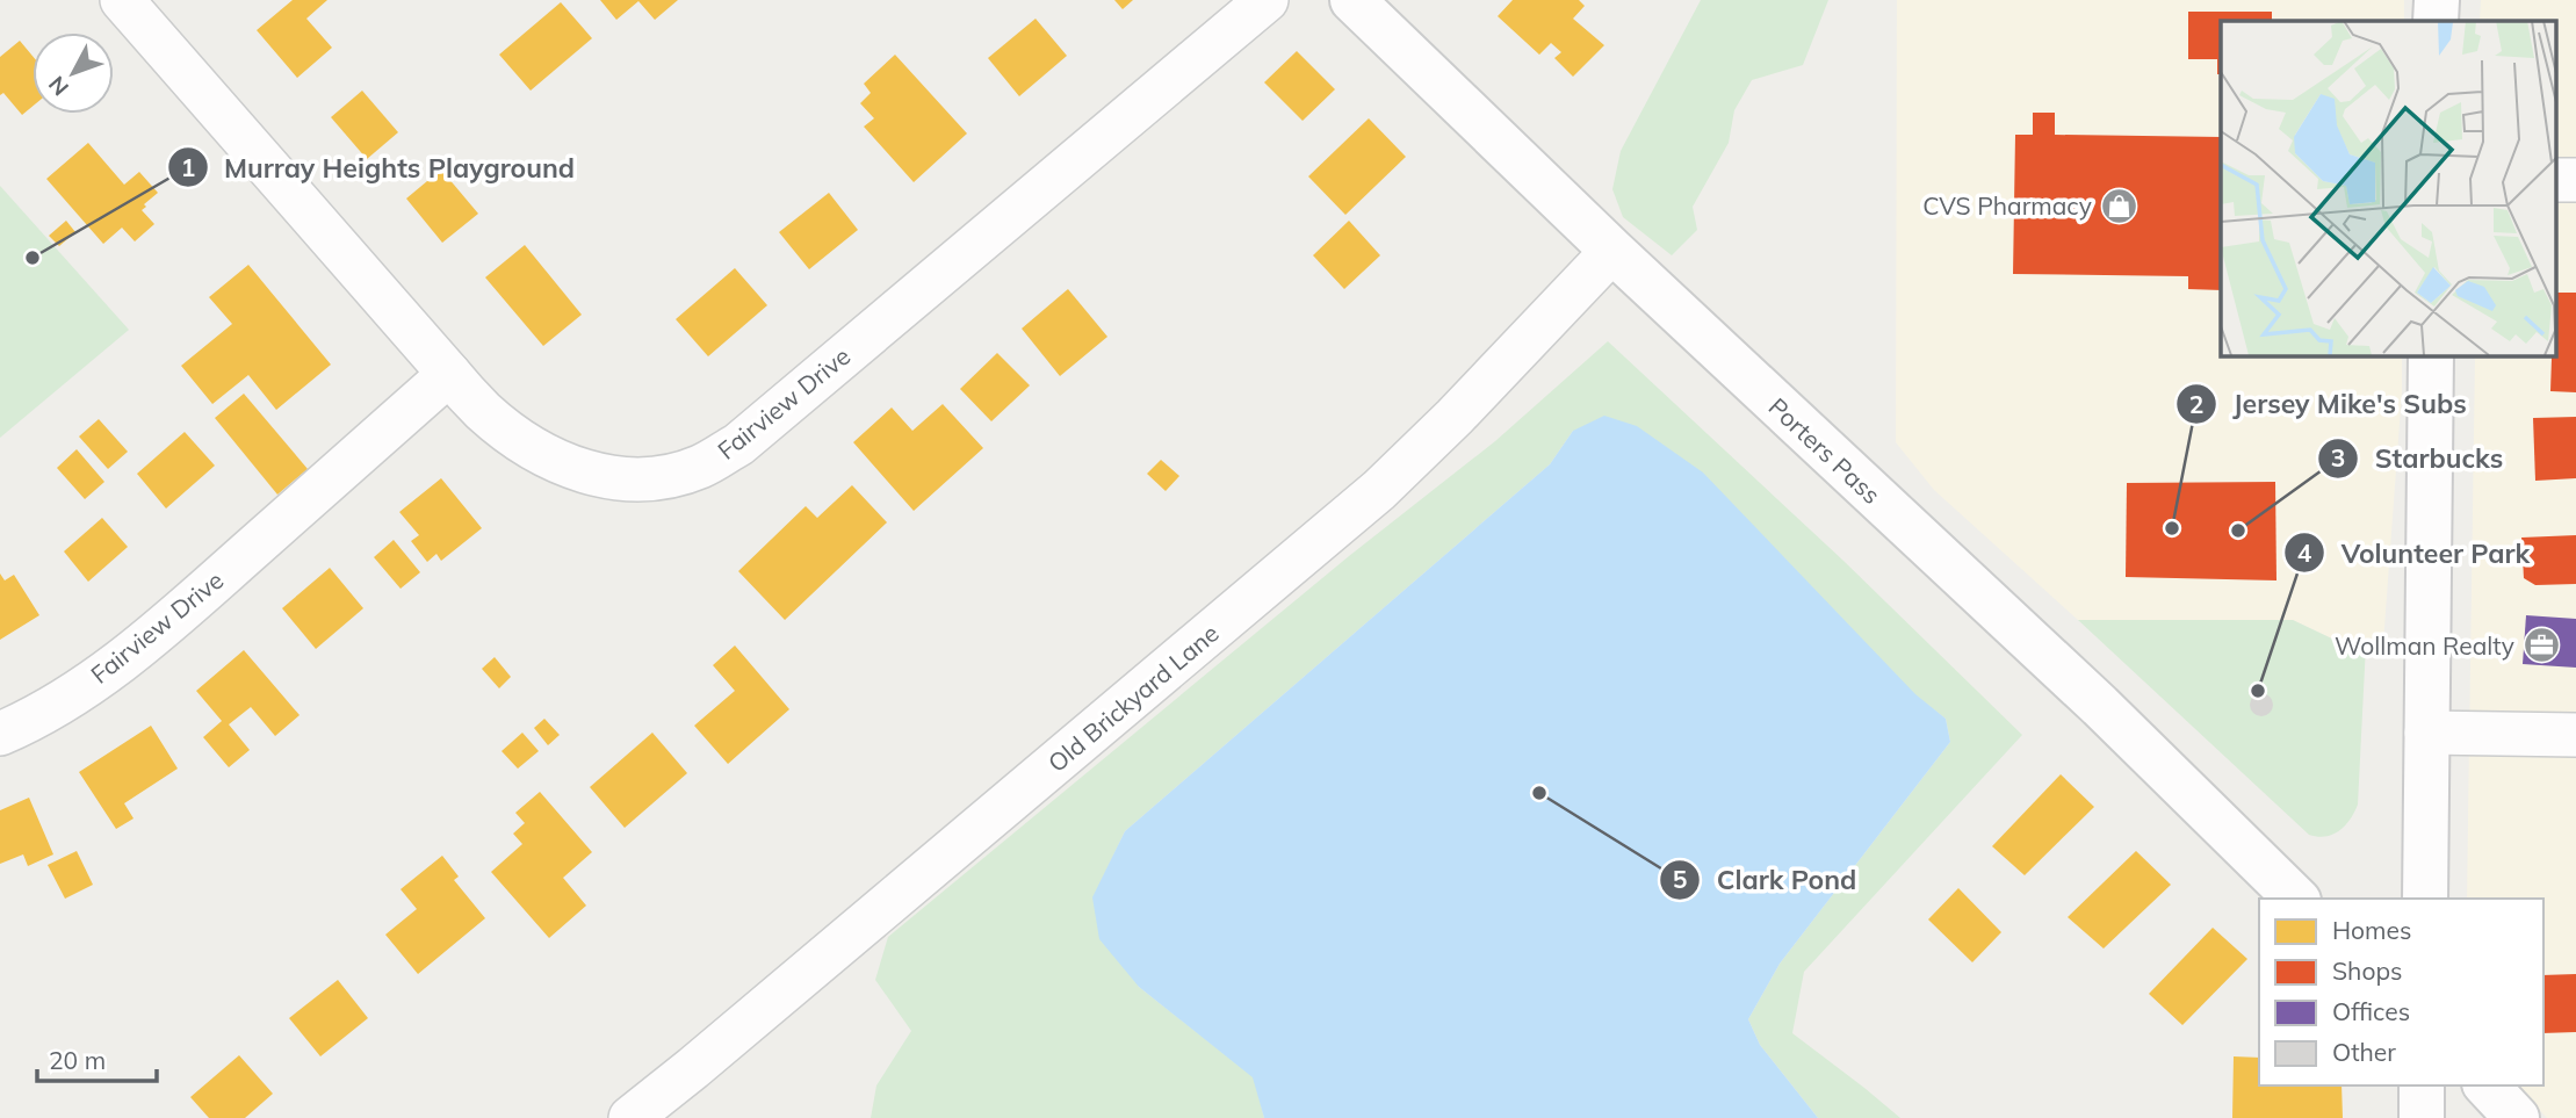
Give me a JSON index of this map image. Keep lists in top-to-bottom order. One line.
{"streets":{"street":["Fairview Drive","Porters Pass","Old Brickyard Lane"]},"crossings":[["Porters Pass","Old Brickyard Lane"]],"places":{"shop":["CVS Pharmacy"],"other":["Murray Heights Playground","Jersey Mike's Subs","Starbucks","Volunteer Park","Clark Pond"],"office":["Wollman Realty"]},"legend":["Homes","Shops","Offices","Other"],"scale_bar":"20 m","north":"bottom left"}
